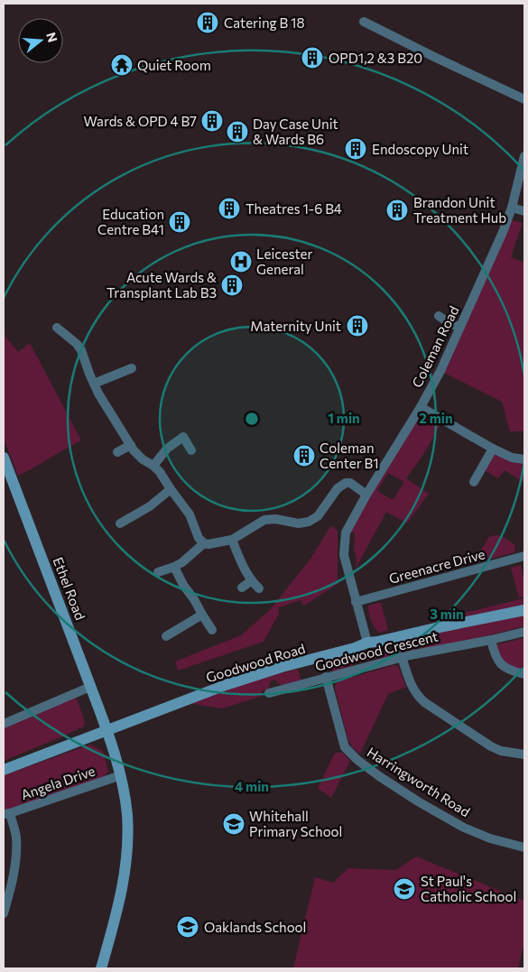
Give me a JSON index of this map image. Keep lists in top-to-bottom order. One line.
{"streets":{"street":["Coleman Road","Greenacre Drive","Ethel Road","Goodwood Crescent","Goodwood Road","Harringworth Road","Angela Drive"]},"crossings":[["Coleman Road","Greenacre Drive"],["Coleman Road","Goodwood Road"],["Ethel Road","Goodwood Road"],["Ethel Road","Angela Drive"],["Goodwood Crescent","Harringworth Road"]],"places":{"building":["Catering B 18","OPD1,2 &3 B20","Wards & OPD 4 B7","Day Case Unit & Wards B6","Endoscopy Unit","Theatres 1-6 B4","Brandon Unit Treatment Hub","Education Centre B41","Acute Wards & Transplant Lab B3","Maternity Unit","Coleman Center B1"],"temple":["Quiet Room"],"hospital":["Leicester General"],"school or university":["Whitehall Primary School","St Paul's Catholic School","Oaklands School"]},"north":"right","rings":["1 min","2 min","3 min","4 min"]}
